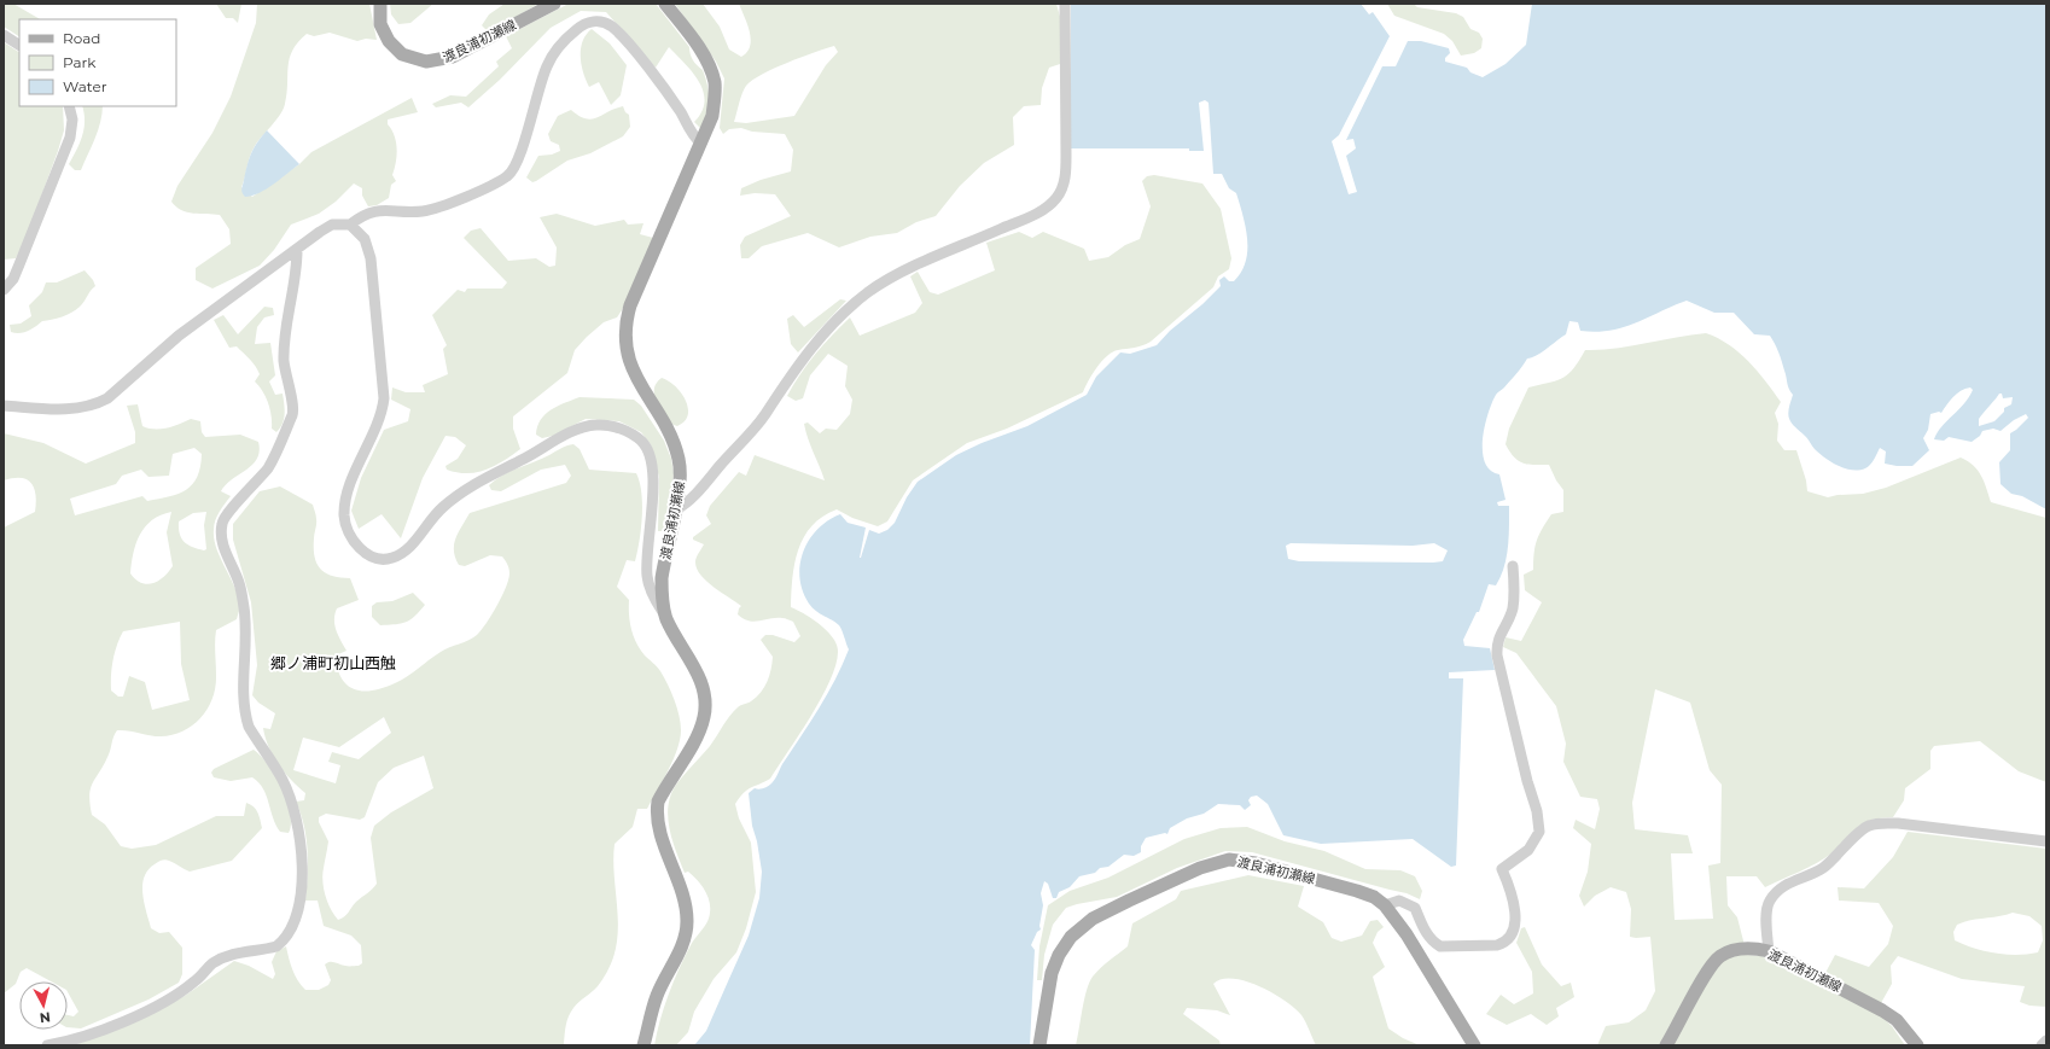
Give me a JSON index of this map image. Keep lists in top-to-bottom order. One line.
{"streets":{"main road":["渡良浦初瀬線"]},"districts":["郷ノ浦町初山西触"],"legend":["Road","Park","Water"],"north":"bottom"}
